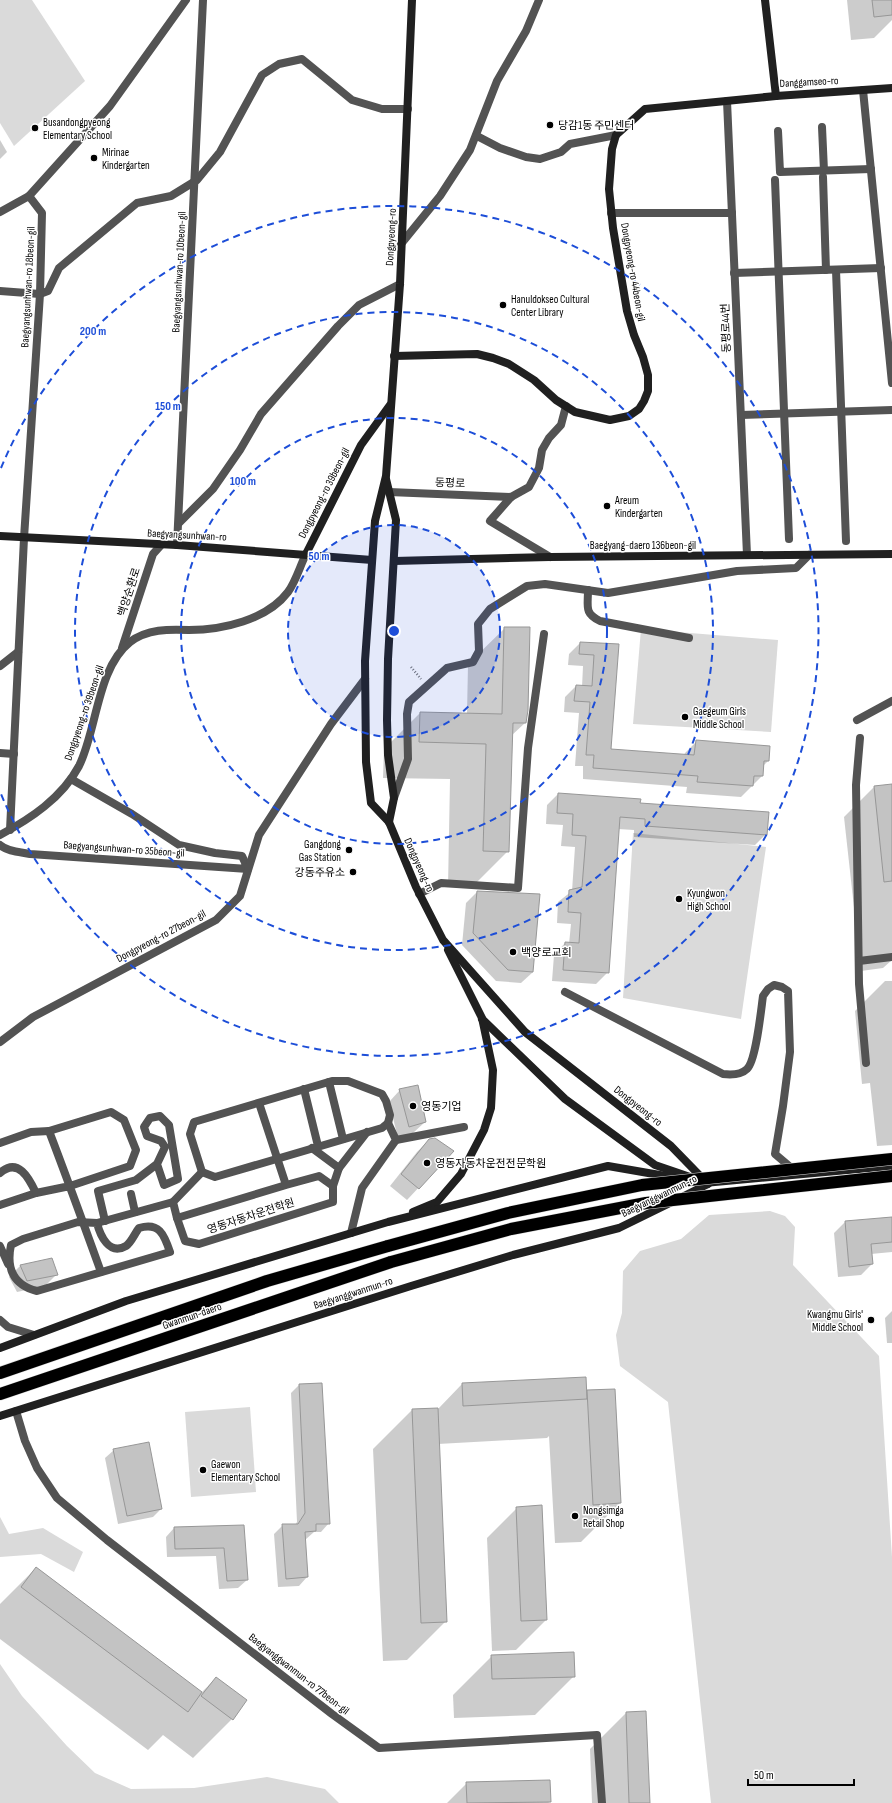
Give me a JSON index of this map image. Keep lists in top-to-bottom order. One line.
{"streets":{"highway":["Gwanmun-daero"],"main road":["Danggamseo-ro","Dongpyeong-ro","Dongpyeong-ro 44beon-gil","Dongpyeong-ro 39beon-gil","Baegyangsunhwan-ro","Baegyang-daero 136beon-gil","Baegyanggwanmun-ro"],"street":["Baegyangsunhwan-ro 10beon-gil","Baegyangsunhwan-ro 18beon-gil","동평로44번","동평로","백양순환로","Baegyangsunhwan-ro 35beon-gil","Dongpyeong-ro 27beon-gil","영동자동차운전학원","Baegyanggwanmun-ro 77beon-gil"]},"crossings":[["Dongpyeong-ro","Dongpyeong-ro 44beon-gil"],["Dongpyeong-ro","동평로"],["Dongpyeong-ro","Dongpyeong-ro 39beon-gil"],["Dongpyeong-ro","Baegyangsunhwan-ro"],["Dongpyeong-ro","Baegyang-daero 136beon-gil"],["Dongpyeong-ro","Dongpyeong-ro 27beon-gil"],["Dongpyeong-ro","Baegyanggwanmun-ro"],["Baegyangsunhwan-ro 10beon-gil","Baegyangsunhwan-ro"],["Baegyangsunhwan-ro 18beon-gil","Dongpyeong-ro 39beon-gil"],["Baegyangsunhwan-ro 18beon-gil","Baegyangsunhwan-ro"],["동평로44번","Baegyang-daero 136beon-gil"],["Dongpyeong-ro 39beon-gil","Baegyangsunhwan-ro"],["Dongpyeong-ro 39beon-gil","백양순환로"],["Baegyangsunhwan-ro","백양순환로"],["Baegyangsunhwan-ro 35beon-gil","Dongpyeong-ro 27beon-gil"],["Baegyanggwanmun-ro","Baegyanggwanmun-ro 77beon-gil"]],"places":["당감1동 주민센터","Busandongpyeong Elementary School","Mirinae Kindergarten","Hanuldokseo Cultural Center Library","Areum Kindergarten","Gaegeum Girls Middle School","Gangdong Gas Station","강동주유소","Kyungwon High School","백양로교회","영동기업","영동자동차운전전문학원","Kwangmu Girls' Middle School","Gaewon Elementary School","Nongsimga Retail Shop"],"scale_bar":"50 m","rings":["200 m","150 m","100 m","50 m"]}
